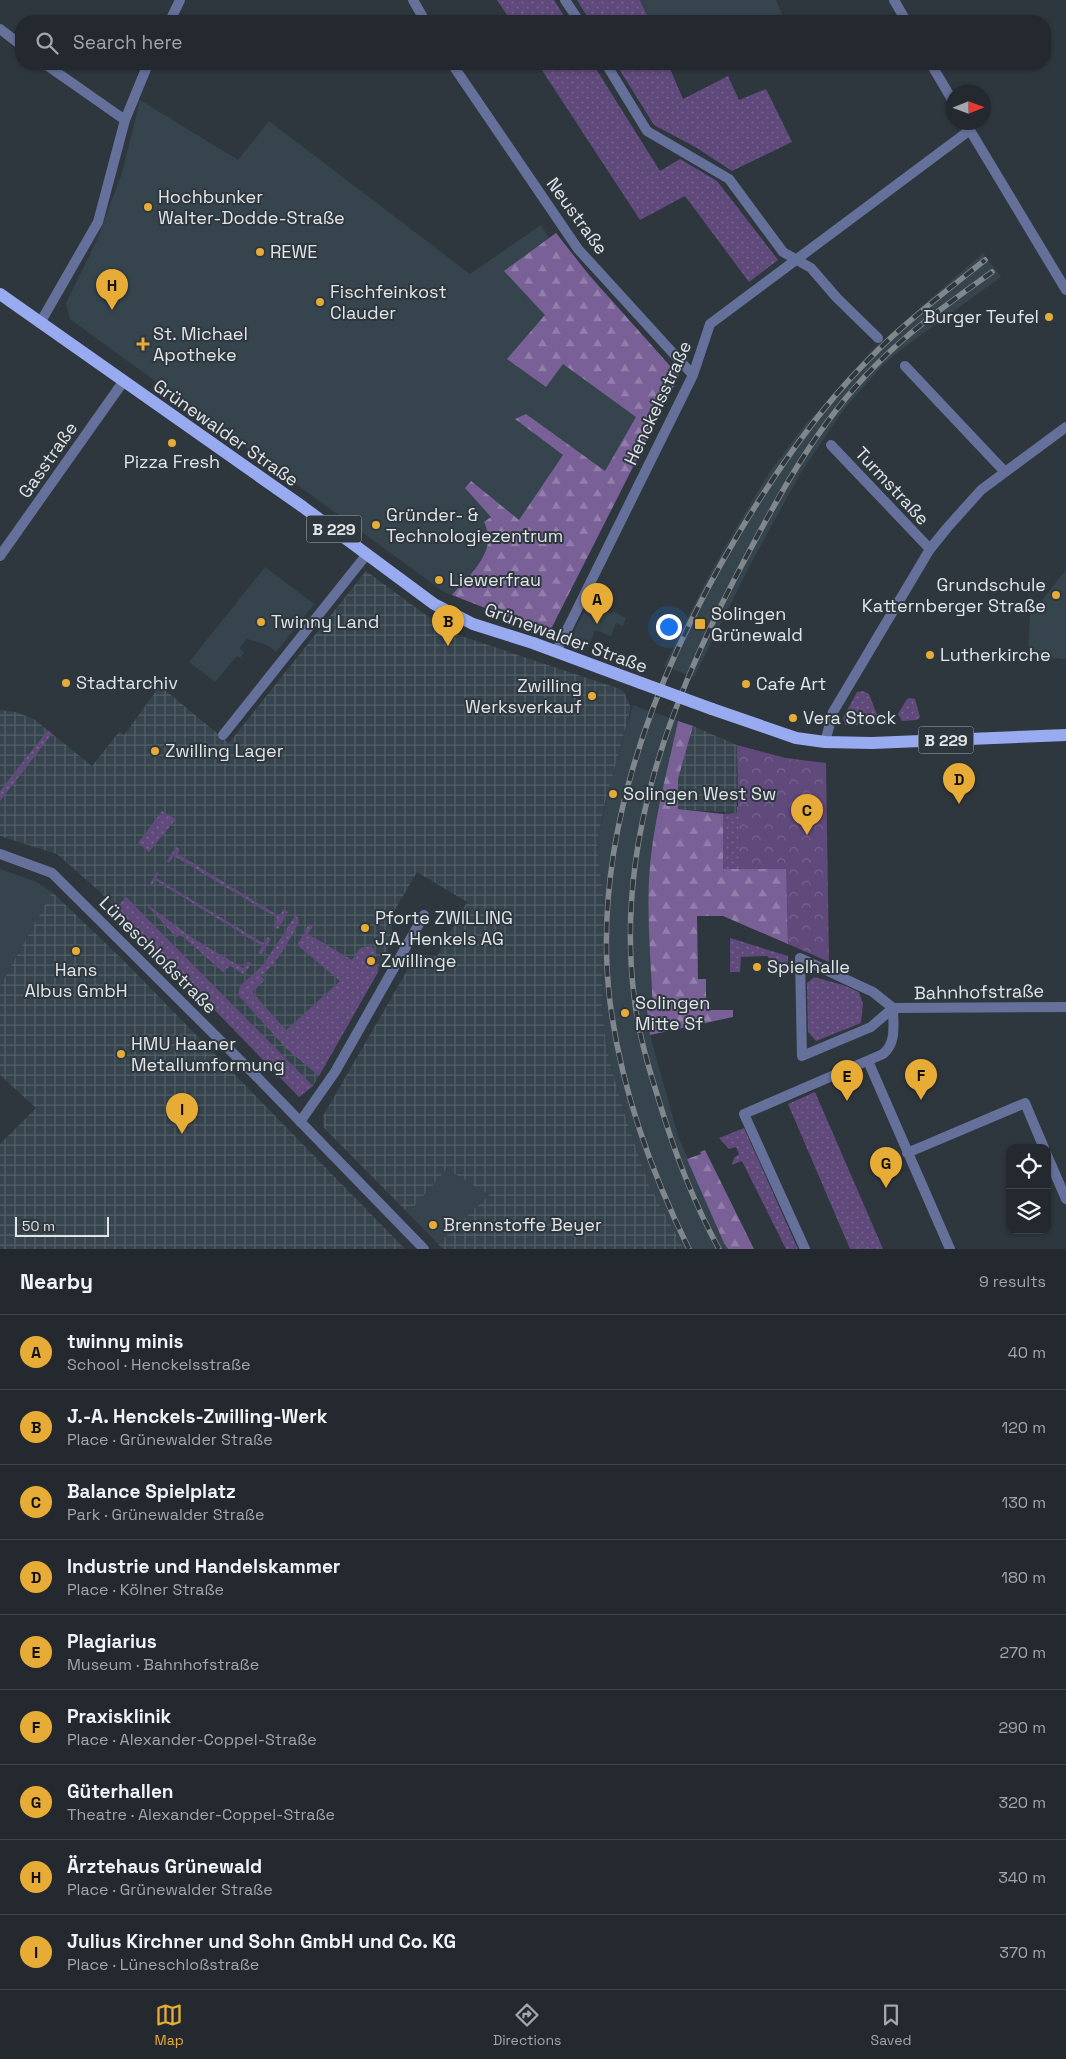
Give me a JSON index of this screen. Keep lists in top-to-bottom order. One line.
{"streets":{"main road":["Grünewalder Straße","B 229"],"street":["Neustraße","Henckelsstraße","Gasstraße","Turmstraße","Lüneschloßstraße","Bahnhofstraße"]},"crossings":[["Neustraße","Henckelsstraße"],["Henckelsstraße","Grünewalder Straße"],["Grünewalder Straße","Gasstraße"],["Grünewalder Straße","B 229"]],"places":{"other":["Hochbunker Walter-Dodde-Straße","REWE","Fischfeinkost Clauder","Burger Teufel","Pizza Fresh","Gründer- & Technologiezentrum","Liewerfrau","Grundschule Katternberger Straße","Twinny Land","Lutherkirche","Stadtarchiv","Cafe Art","Zwilling Werksverkauf","Vera Stock","Zwilling Lager","Solingen West Sw","Pforte ZWILLING J.A. Henkels AG","Hans Albus GmbH","Zwillinge","Spielhalle","Solingen Mitte Sf","HMU Haaner Metallumformung","Brennstoffe Beyer"],"health":["St. Michael Apotheke"],"transit":["Solingen Grünewald"]},"scale_bar":"50 m","north":"right","page":{"search":"Search here","pins":["H","A","B","D","C","F","E","I","G"],"scale":"50 m","heading":["Nearby","9 results"],"list":[{"mark":"A","name":"twinny minis","note":"School · Henckelsstraße","value":"40 m"},{"mark":"B","name":"J.-A. Henckels-Zwilling-Werk","note":"Place · Grünewalder Straße","value":"120 m"},{"mark":"C","name":"Balance Spielplatz","note":"Park · Grünewalder Straße","value":"130 m"},{"mark":"D","name":"Industrie und Handelskammer","note":"Place · Kölner Straße","value":"180 m"},{"mark":"E","name":"Plagiarius","note":"Museum · Bahnhofstraße","value":"270 m"},{"mark":"F","name":"Praxisklinik","note":"Place · Alexander-Coppel-Straße","value":"290 m"},{"mark":"G","name":"Güterhallen","note":"Theatre · Alexander-Coppel-Straße","value":"320 m"},{"mark":"H","name":"Ärztehaus Grünewald","note":"Place · Grünewalder Straße","value":"340 m"},{"mark":"I","name":"Julius Kirchner und Sohn GmbH und Co. KG","note":"Place · Lüneschloßstraße","value":"370 m"}],"nav":["Map","Directions","Saved"]}}
